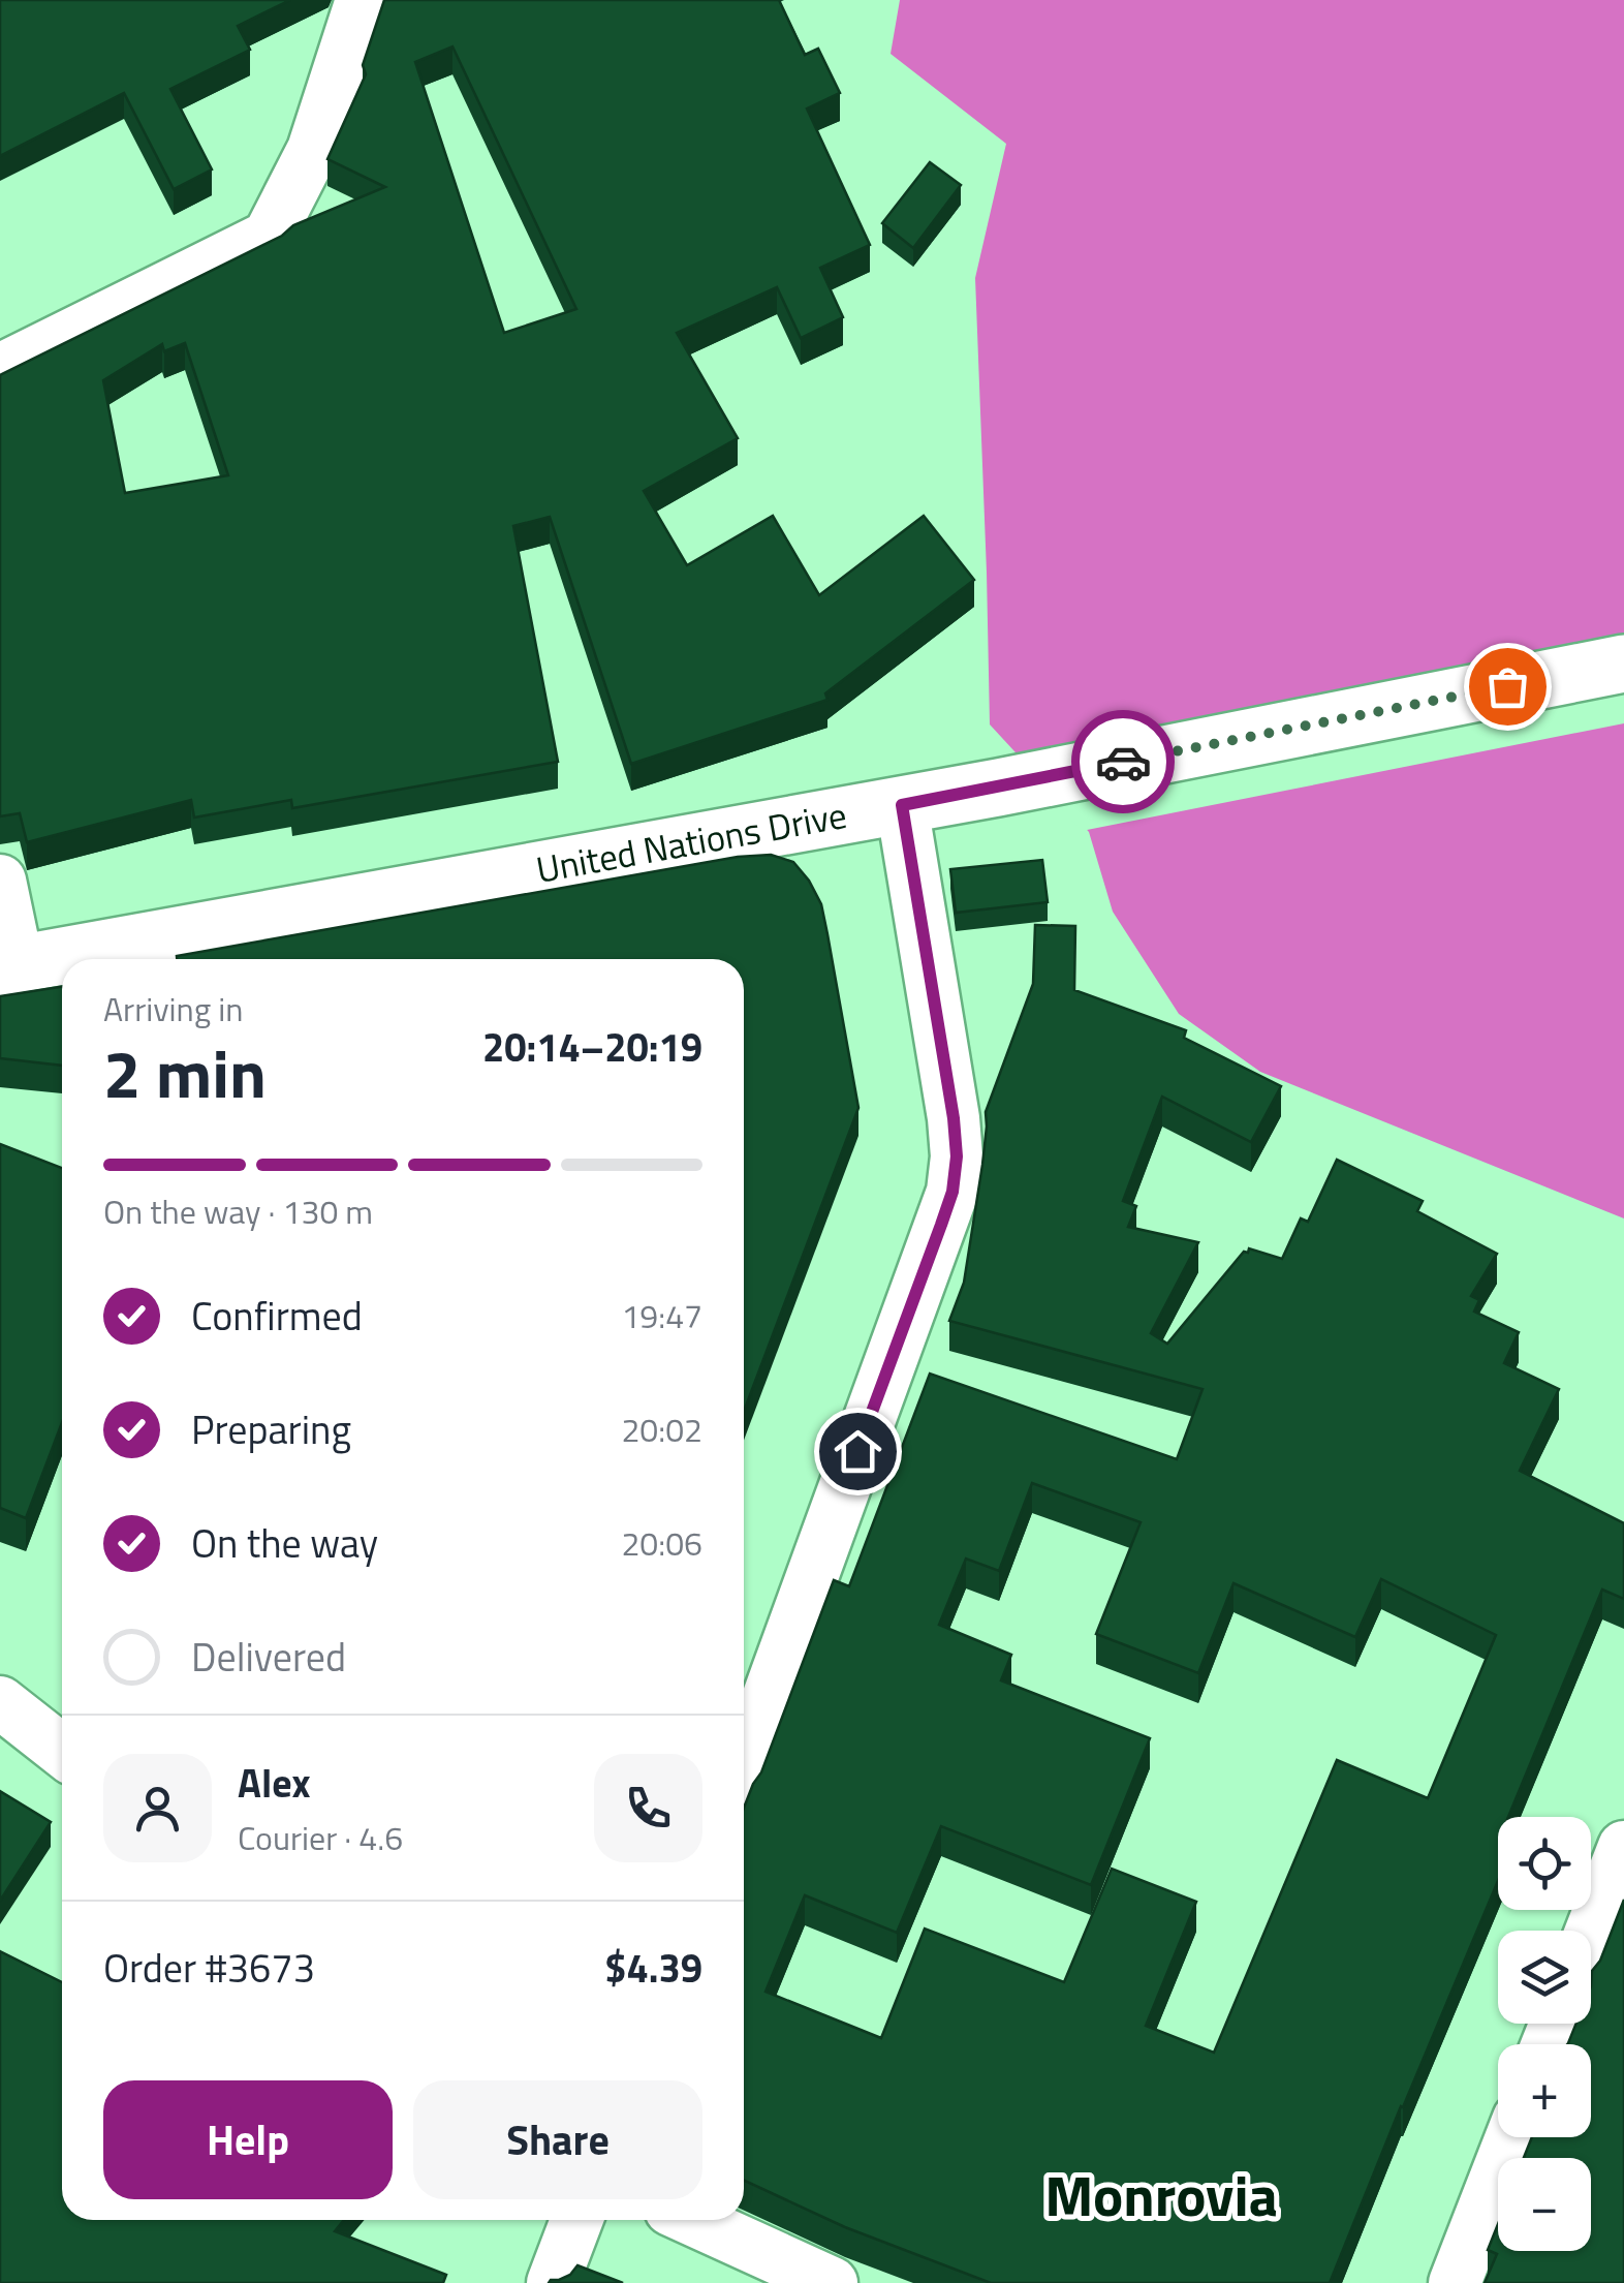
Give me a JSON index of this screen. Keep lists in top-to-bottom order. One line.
{"streets":{"main road":["United Nations Drive"]},"districts":["Monrovia"],"page":{"heading":["2 min","Arriving in","20:14–20:19"],"panel":["Alex","Courier · 4.6","Order #3673","$4.39"],"bar":"On the way · 130 m","list":[["Confirmed","19:47"],["Preparing","20:02"],["On the way","20:06"],"Delivered"],"map_buttons":["+","−"],"buttons":["Help","Share"]}}
